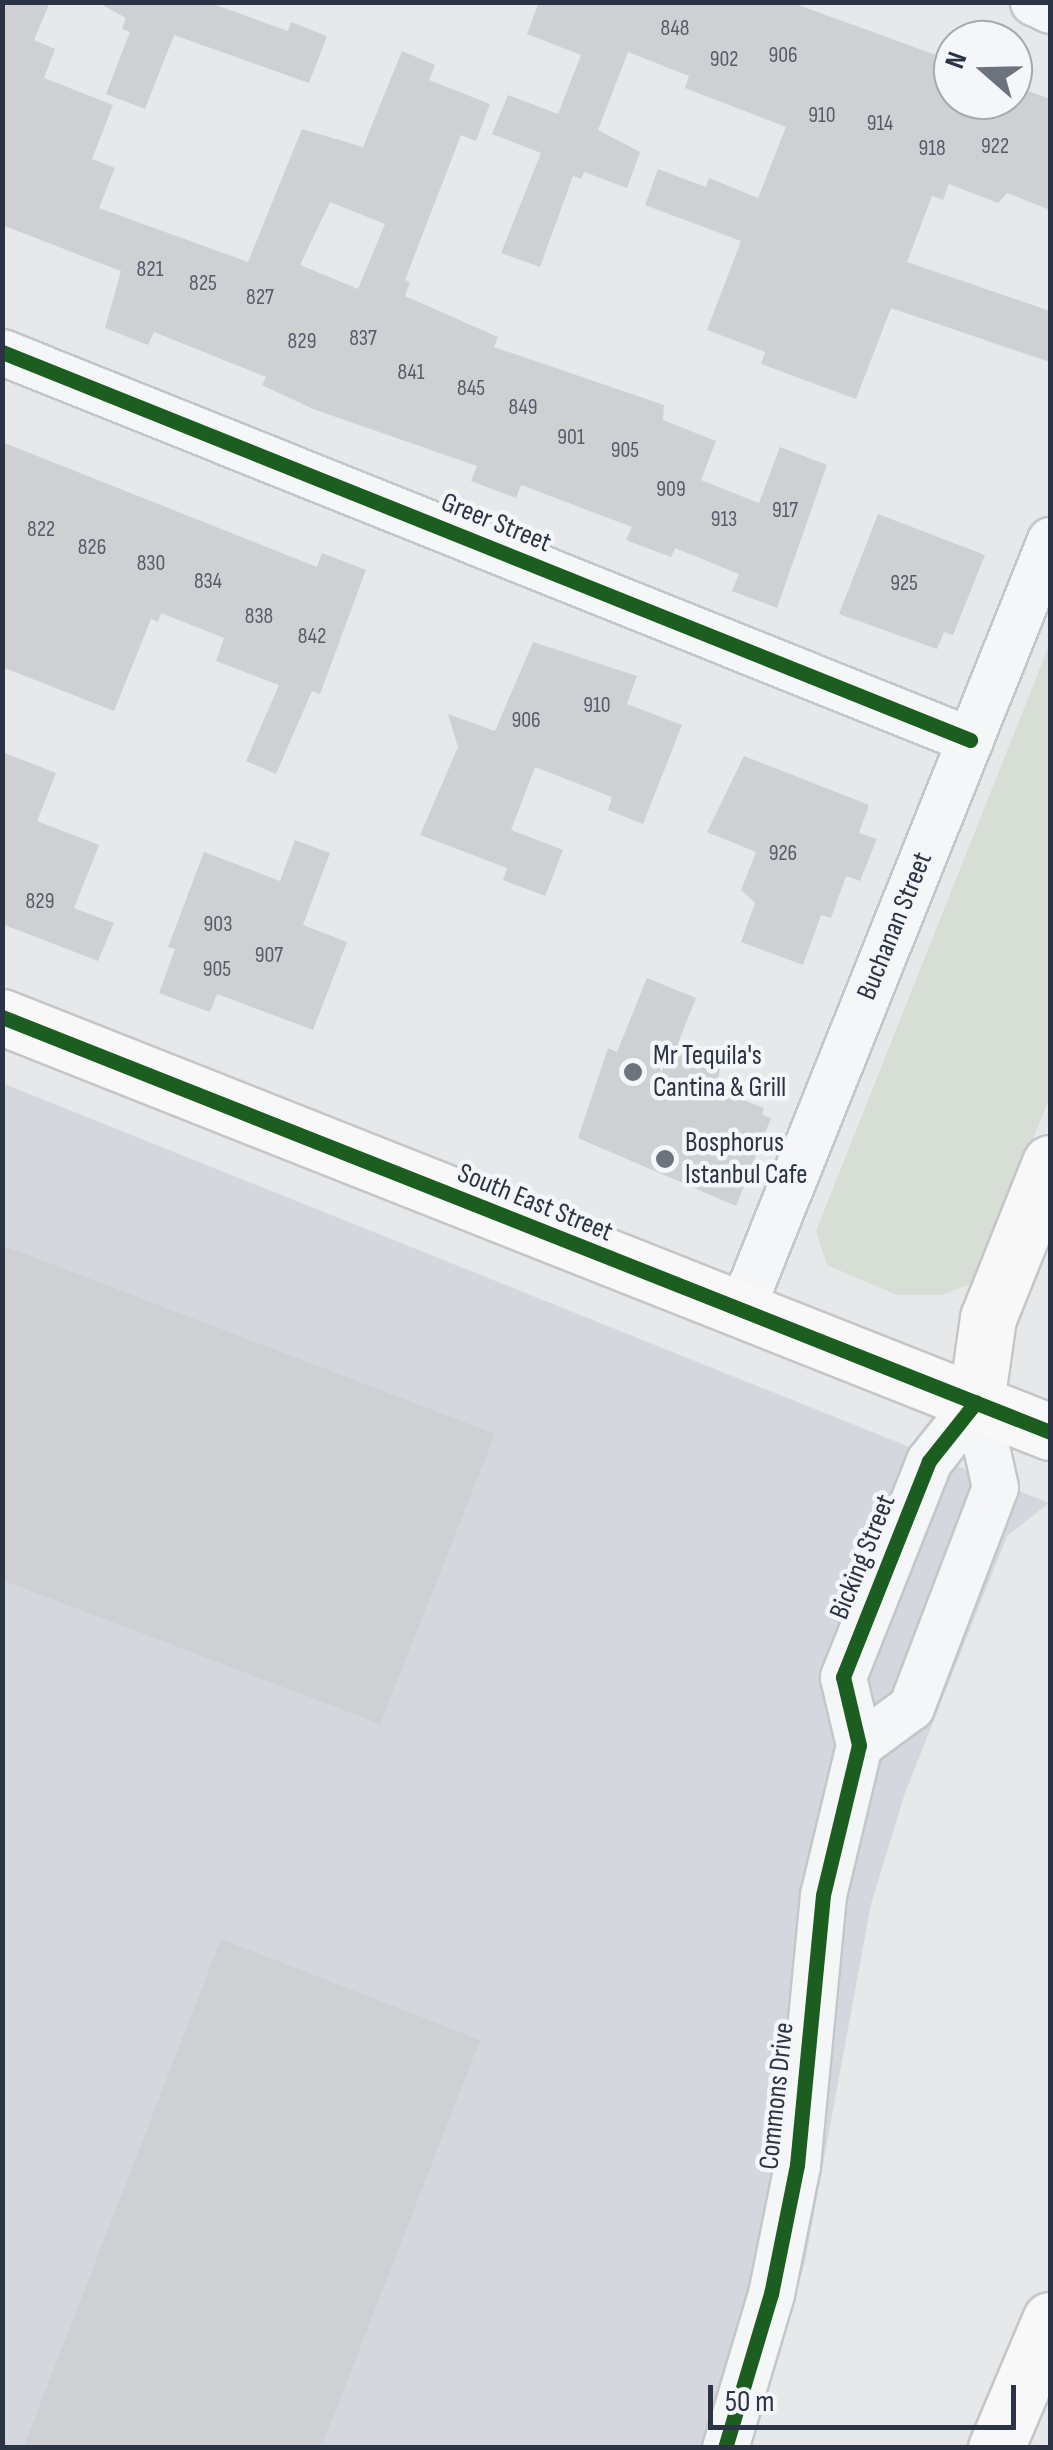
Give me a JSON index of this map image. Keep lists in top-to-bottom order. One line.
{"streets":{"main road":["South East Street"],"street":["Greer Street","Buchanan Street","Bicking Street","Commons Drive"]},"crossings":[["Greer Street","Buchanan Street"],["Buchanan Street","South East Street"],["South East Street","Bicking Street"],["Bicking Street","Commons Drive"]],"places":["Mr Tequila's Cantina & Grill","Bosphorus Istanbul Cafe"],"house_numbers":["848","906","902","910","914","922","918","821","825","827","837","829","841","845","849","901","905","909","917","913","822","826","830","834","925","838","842","910","906","926","829","903","907","905"],"scale_bar":"50 m","north":"left"}
